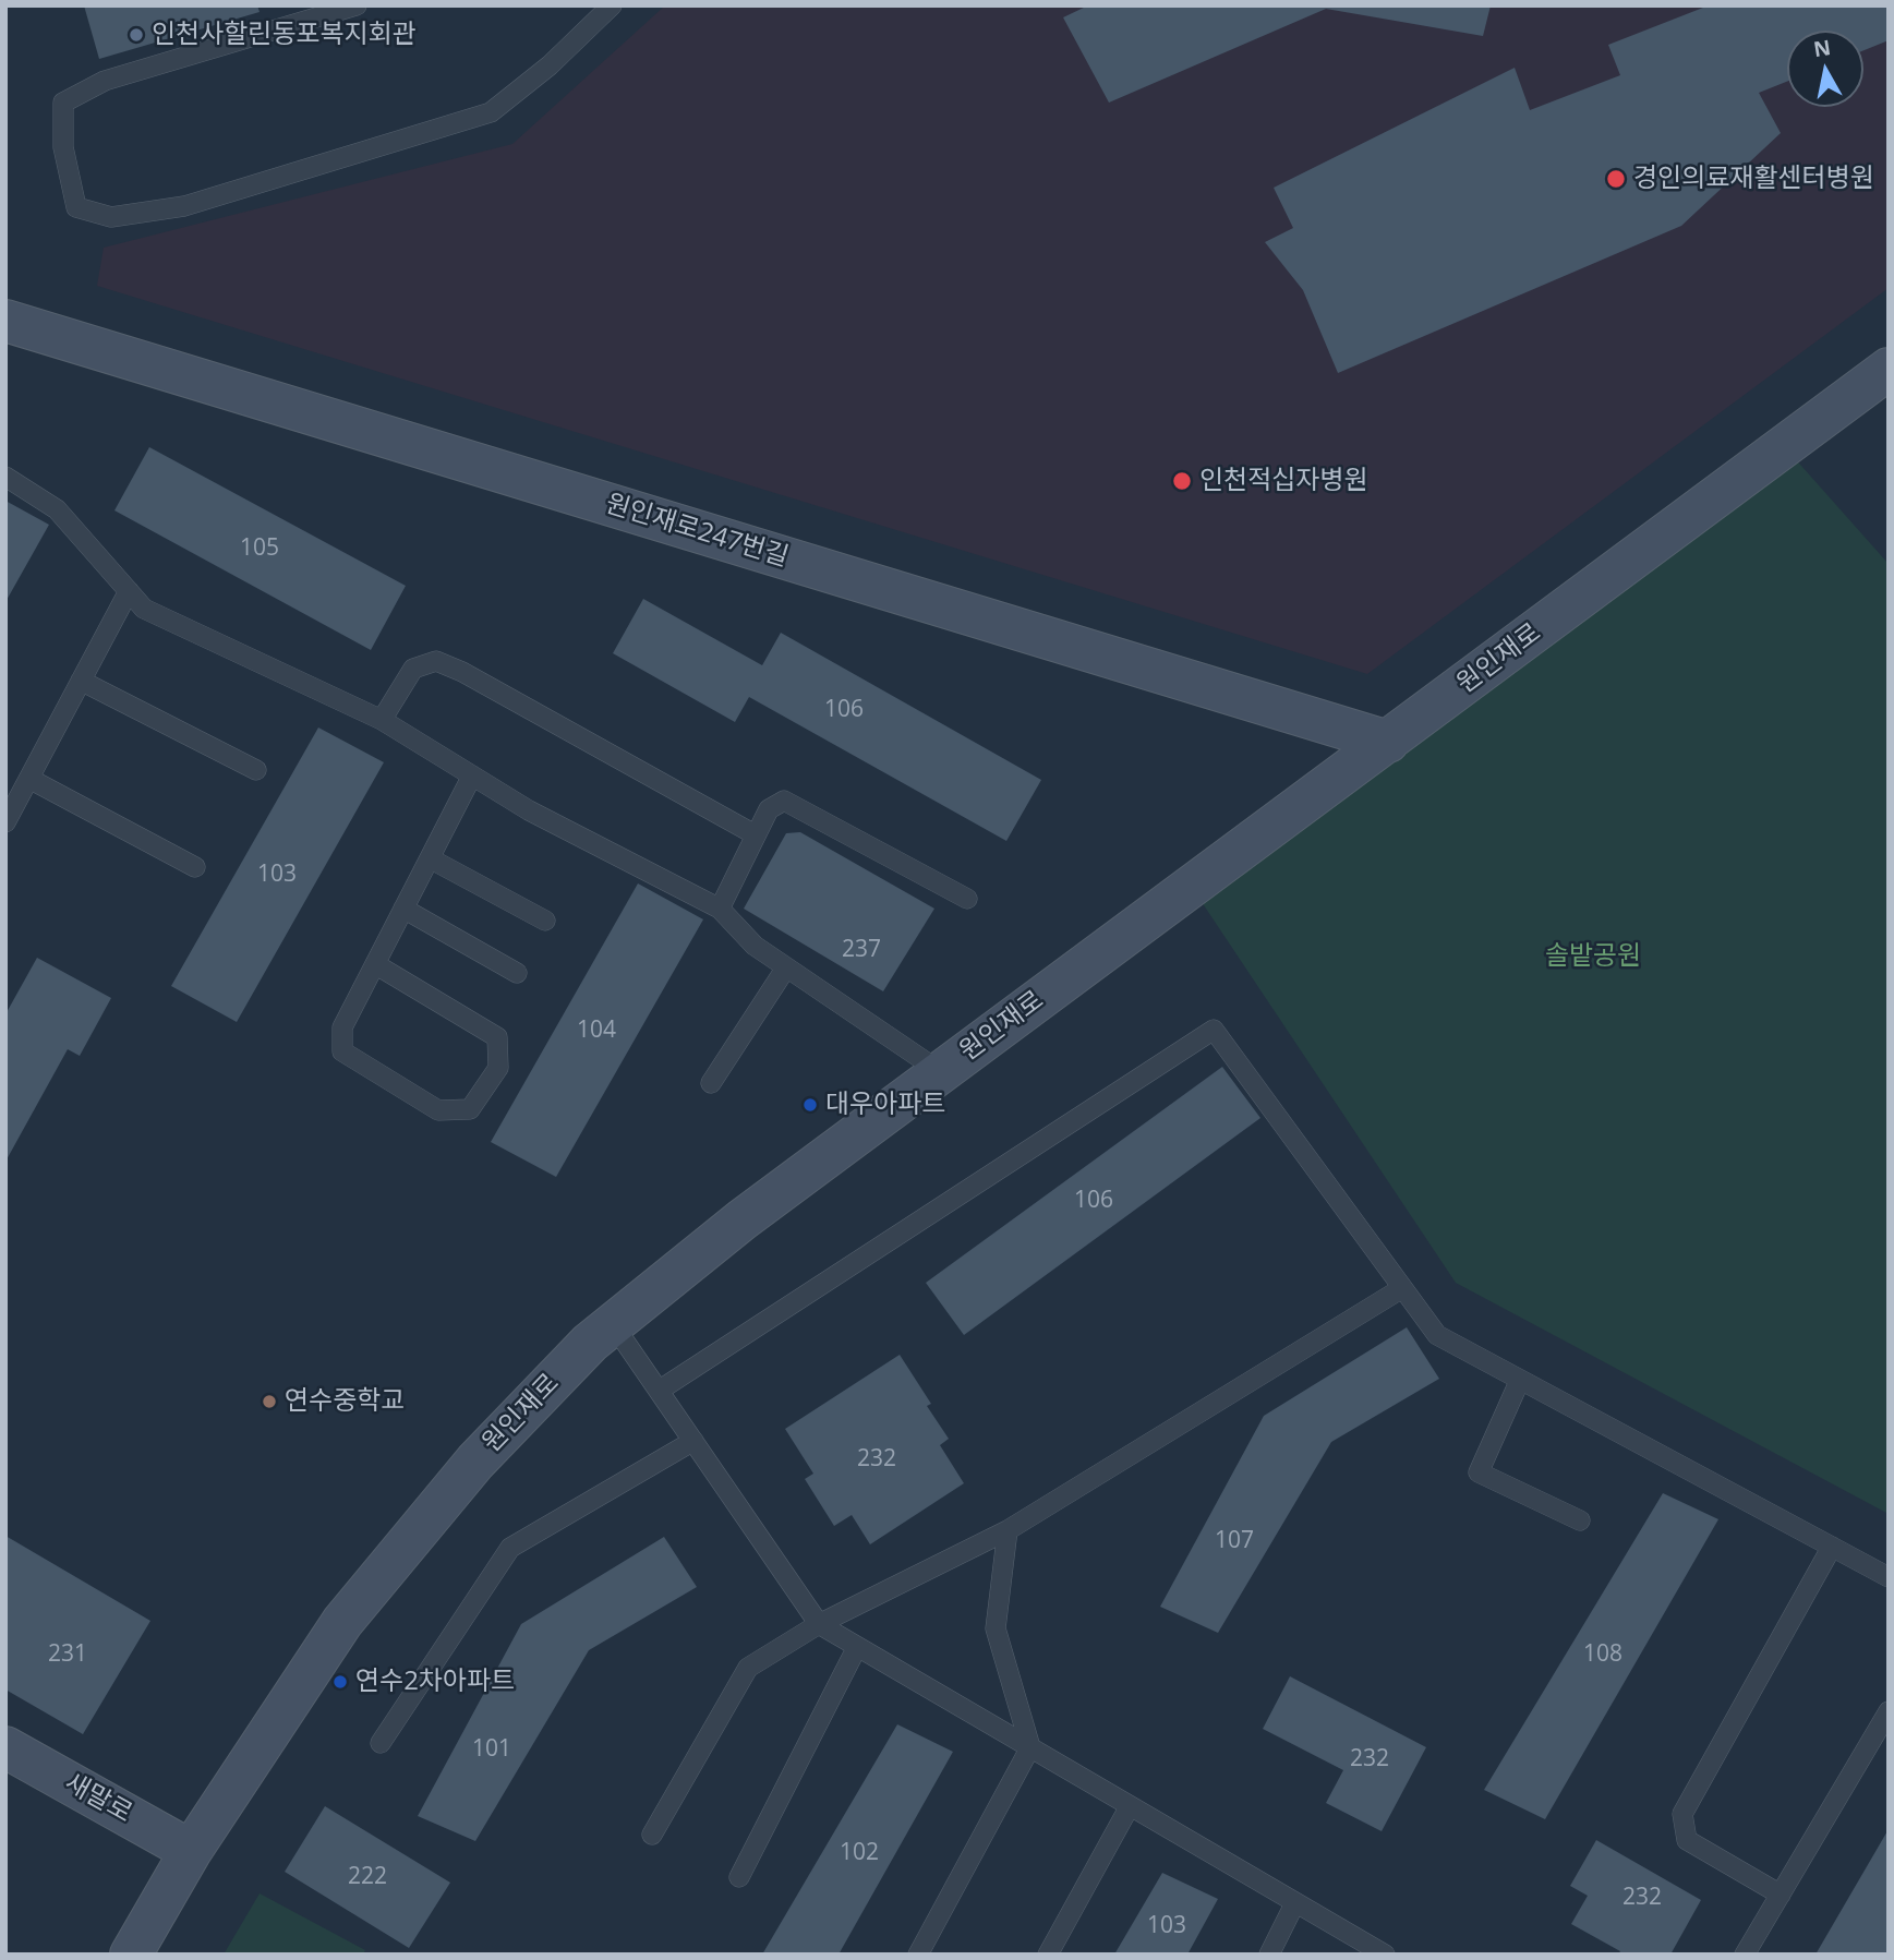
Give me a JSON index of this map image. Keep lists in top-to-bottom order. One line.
{"streets":{"main road":["원인재로247번길","원인재로","새말로"]},"crossings":[["원인재로247번길","원인재로"],["원인재로","새말로"]],"parks":["솔밭공원"],"places":["인천사할린동포복지회관","경인의료재활센터병원","인천적십자병원","대우아파트","연수중학교","연수2차아파트"],"house_numbers":["105","106","103","237","104","106","232","107","231","108","101","232","102","222","232","103"],"north":"top"}
